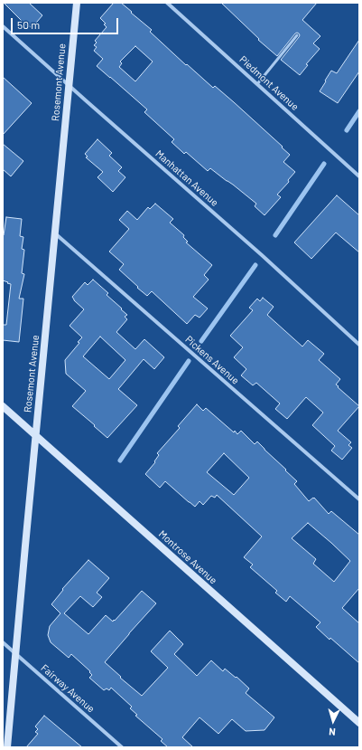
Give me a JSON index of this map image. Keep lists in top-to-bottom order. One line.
{"streets":{"street":["Rosemont Avenue","Piedmont Avenue","Manhattan Avenue","Pickens Avenue","Montrose Avenue","Fairway Avenue"]},"crossings":[["Rosemont Avenue","Manhattan Avenue"],["Rosemont Avenue","Pickens Avenue"],["Rosemont Avenue","Montrose Avenue"],["Rosemont Avenue","Fairway Avenue"]],"scale_bar":"50 m","north":"bottom"}
